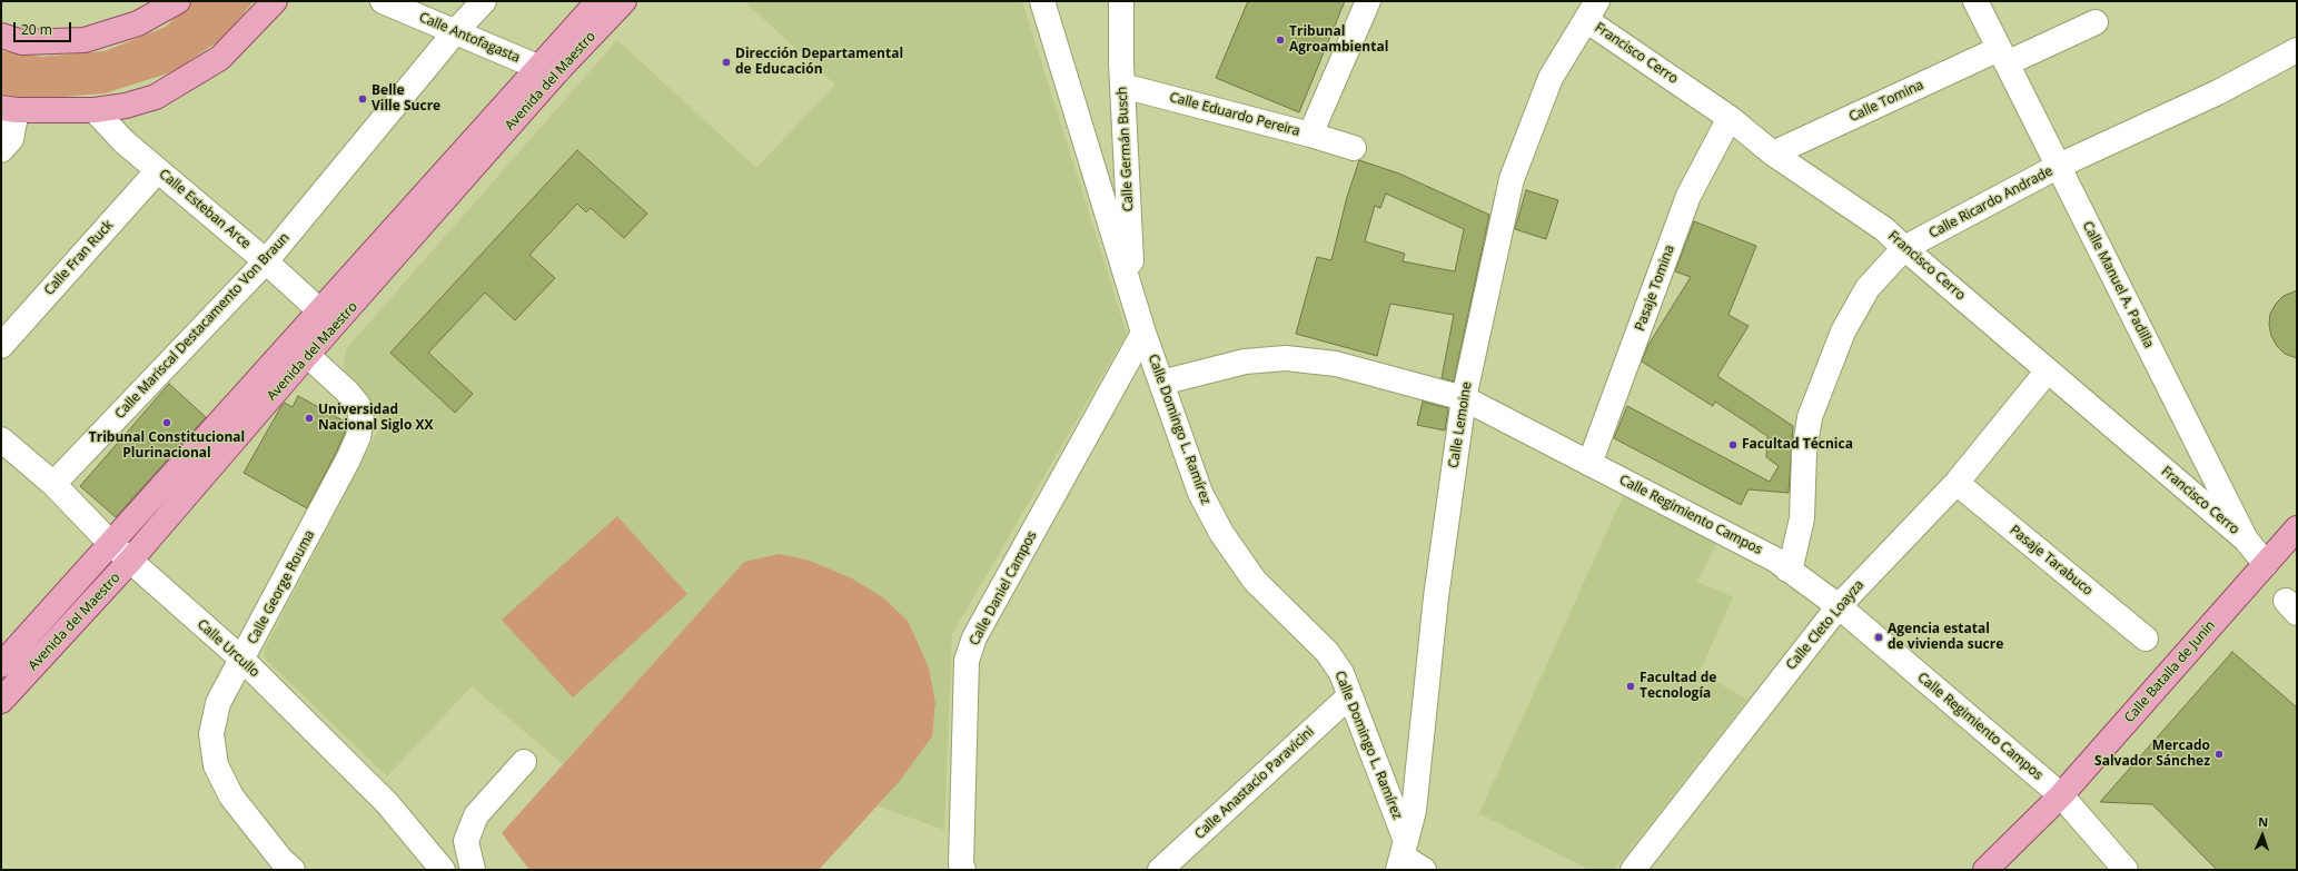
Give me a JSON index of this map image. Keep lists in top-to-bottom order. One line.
{"streets":{"main road":["Avenida del Maestro","Calle Batalla de Junín"],"street":["Calle Antofagasta","Francisco Cerro","Calle Tomina","Calle Eduardo Pereira","Calle Germán Busch","Calle Ricardo Andrade","Calle Esteban Arce","Calle Fran Ruck","Calle Manuel A. Padilla","Pasaje Tomina","Calle Mariscal Destacamento Von Braun","Calle Lemoine","Calle Domingo L. Ramírez","Calle Regimiento Campos","Pasaje Tarabuco","Calle George Rouma","Calle Daniel Campos","Calle Cleto Loayza","Calle Urcullo","Calle Anastacio Paravicini"]},"crossings":[["Calle Antofagasta","Avenida del Maestro"],["Calle Antofagasta","Calle Mariscal Destacamento Von Braun"],["Francisco Cerro","Calle Tomina"],["Francisco Cerro","Calle Ricardo Andrade"],["Francisco Cerro","Calle Manuel A. Padilla"],["Francisco Cerro","Pasaje Tomina"],["Francisco Cerro","Calle Lemoine"],["Francisco Cerro","Calle Cleto Loayza"],["Avenida del Maestro","Calle Esteban Arce"],["Avenida del Maestro","Calle George Rouma"],["Avenida del Maestro","Calle Urcullo"],["Calle Tomina","Calle Manuel A. Padilla"],["Calle Eduardo Pereira","Calle Germán Busch"],["Calle Germán Busch","Calle Domingo L. Ramírez"],["Calle Ricardo Andrade","Calle Manuel A. Padilla"],["Calle Ricardo Andrade","Calle Regimiento Campos"],["Calle Esteban Arce","Calle Fran Ruck"],["Calle Esteban Arce","Calle Mariscal Destacamento Von Braun"],["Calle Manuel A. Padilla","Calle Batalla de Junín"],["Pasaje Tomina","Calle Regimiento Campos"],["Calle Mariscal Destacamento Von Braun","Calle Urcullo"],["Calle Lemoine","Calle Domingo L. Ramírez"],["Calle Lemoine","Calle Regimiento Campos"],["Calle Domingo L. Ramírez","Calle Regimiento Campos"],["Calle Domingo L. Ramírez","Calle Daniel Campos"],["Calle Domingo L. Ramírez","Calle Anastacio Paravicini"],["Calle Regimiento Campos","Calle Cleto Loayza"],["Calle Regimiento Campos","Calle Batalla de Junín"],["Pasaje Tarabuco","Calle Cleto Loayza"],["Calle George Rouma","Calle Urcullo"]],"places":["Tribunal Agroambiental","Dirección Departamental de Educación","Belle Ville Sucre","Universidad Nacional Siglo XX","Tribunal Constitucional Plurinacional","Facultad Técnica","Agencia estatal de vivienda sucre","Facultad de Tecnología","Mercado Salvador Sánchez"],"scale_bar":"20 m","north":"top"}
